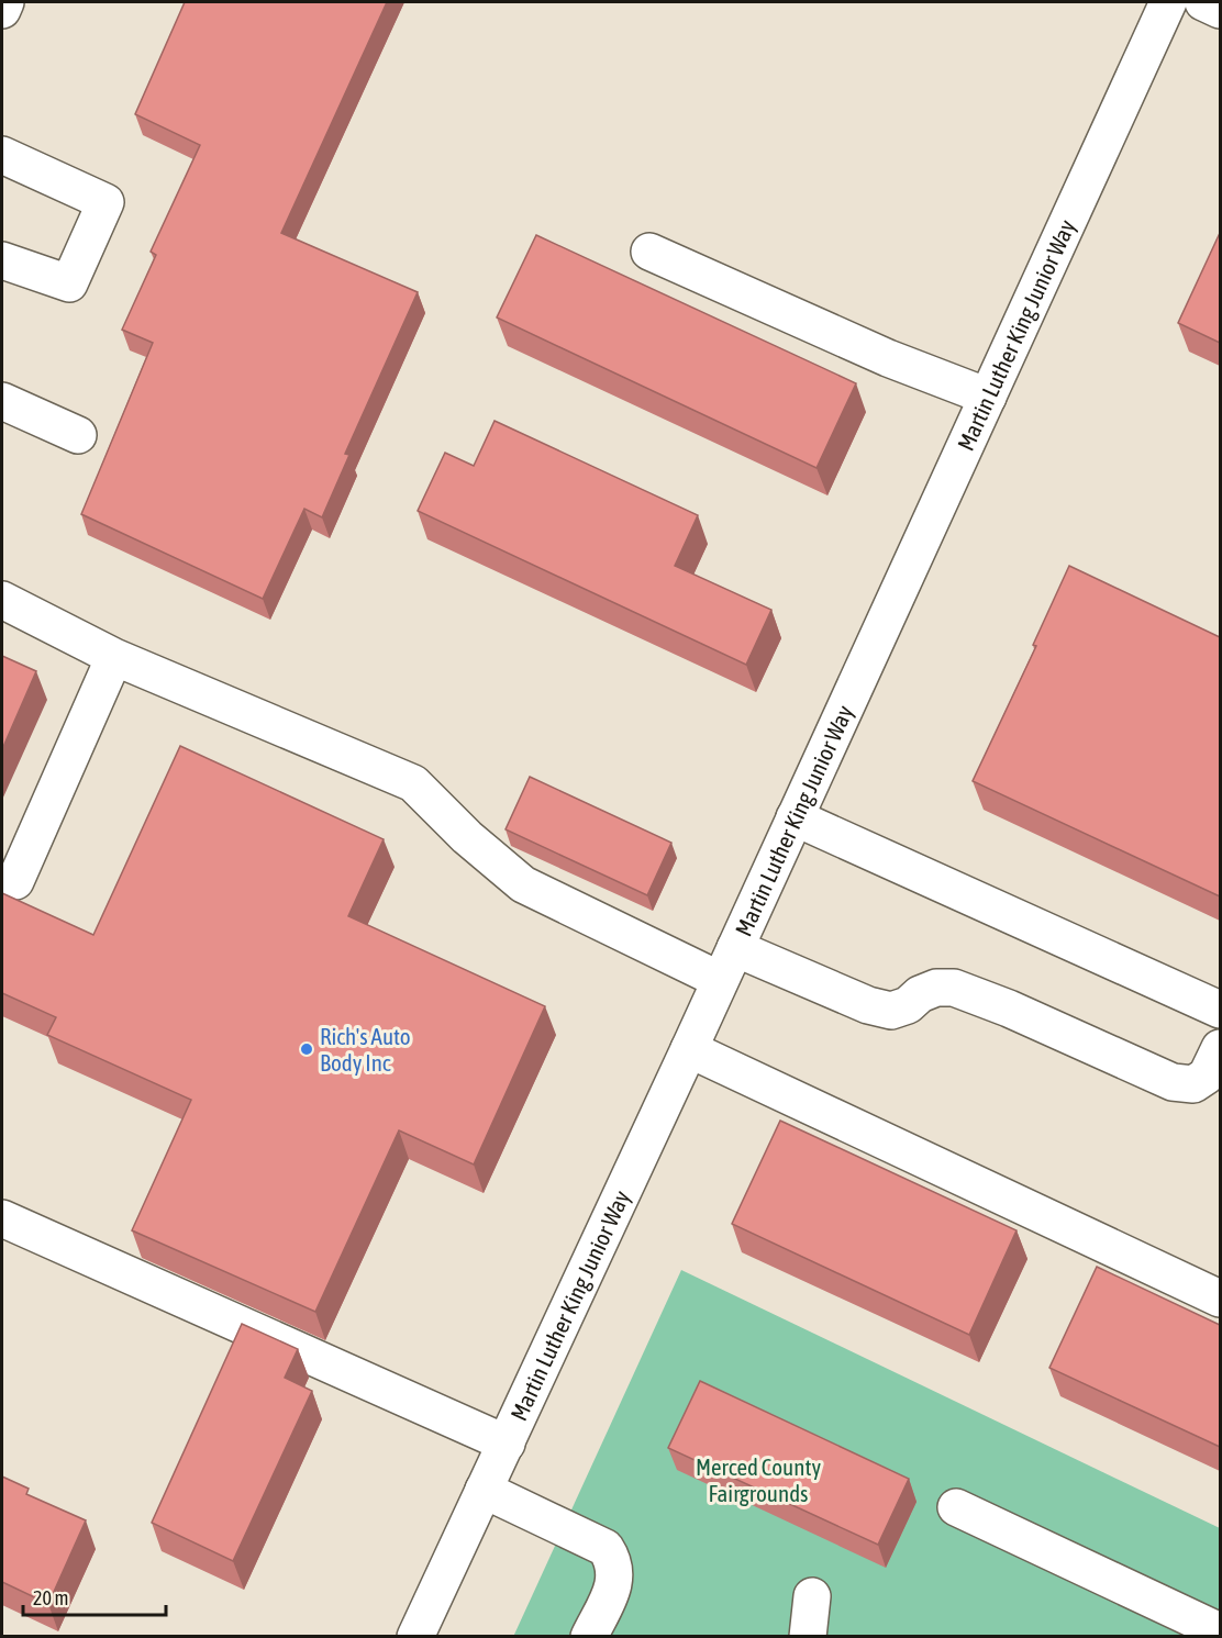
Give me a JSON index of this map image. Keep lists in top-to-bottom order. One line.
{"streets":{"main road":["Martin Luther King Junior Way"]},"parks":["Merced County Fairgrounds"],"places":["Rich's Auto Body Inc"],"scale_bar":"20 m"}
